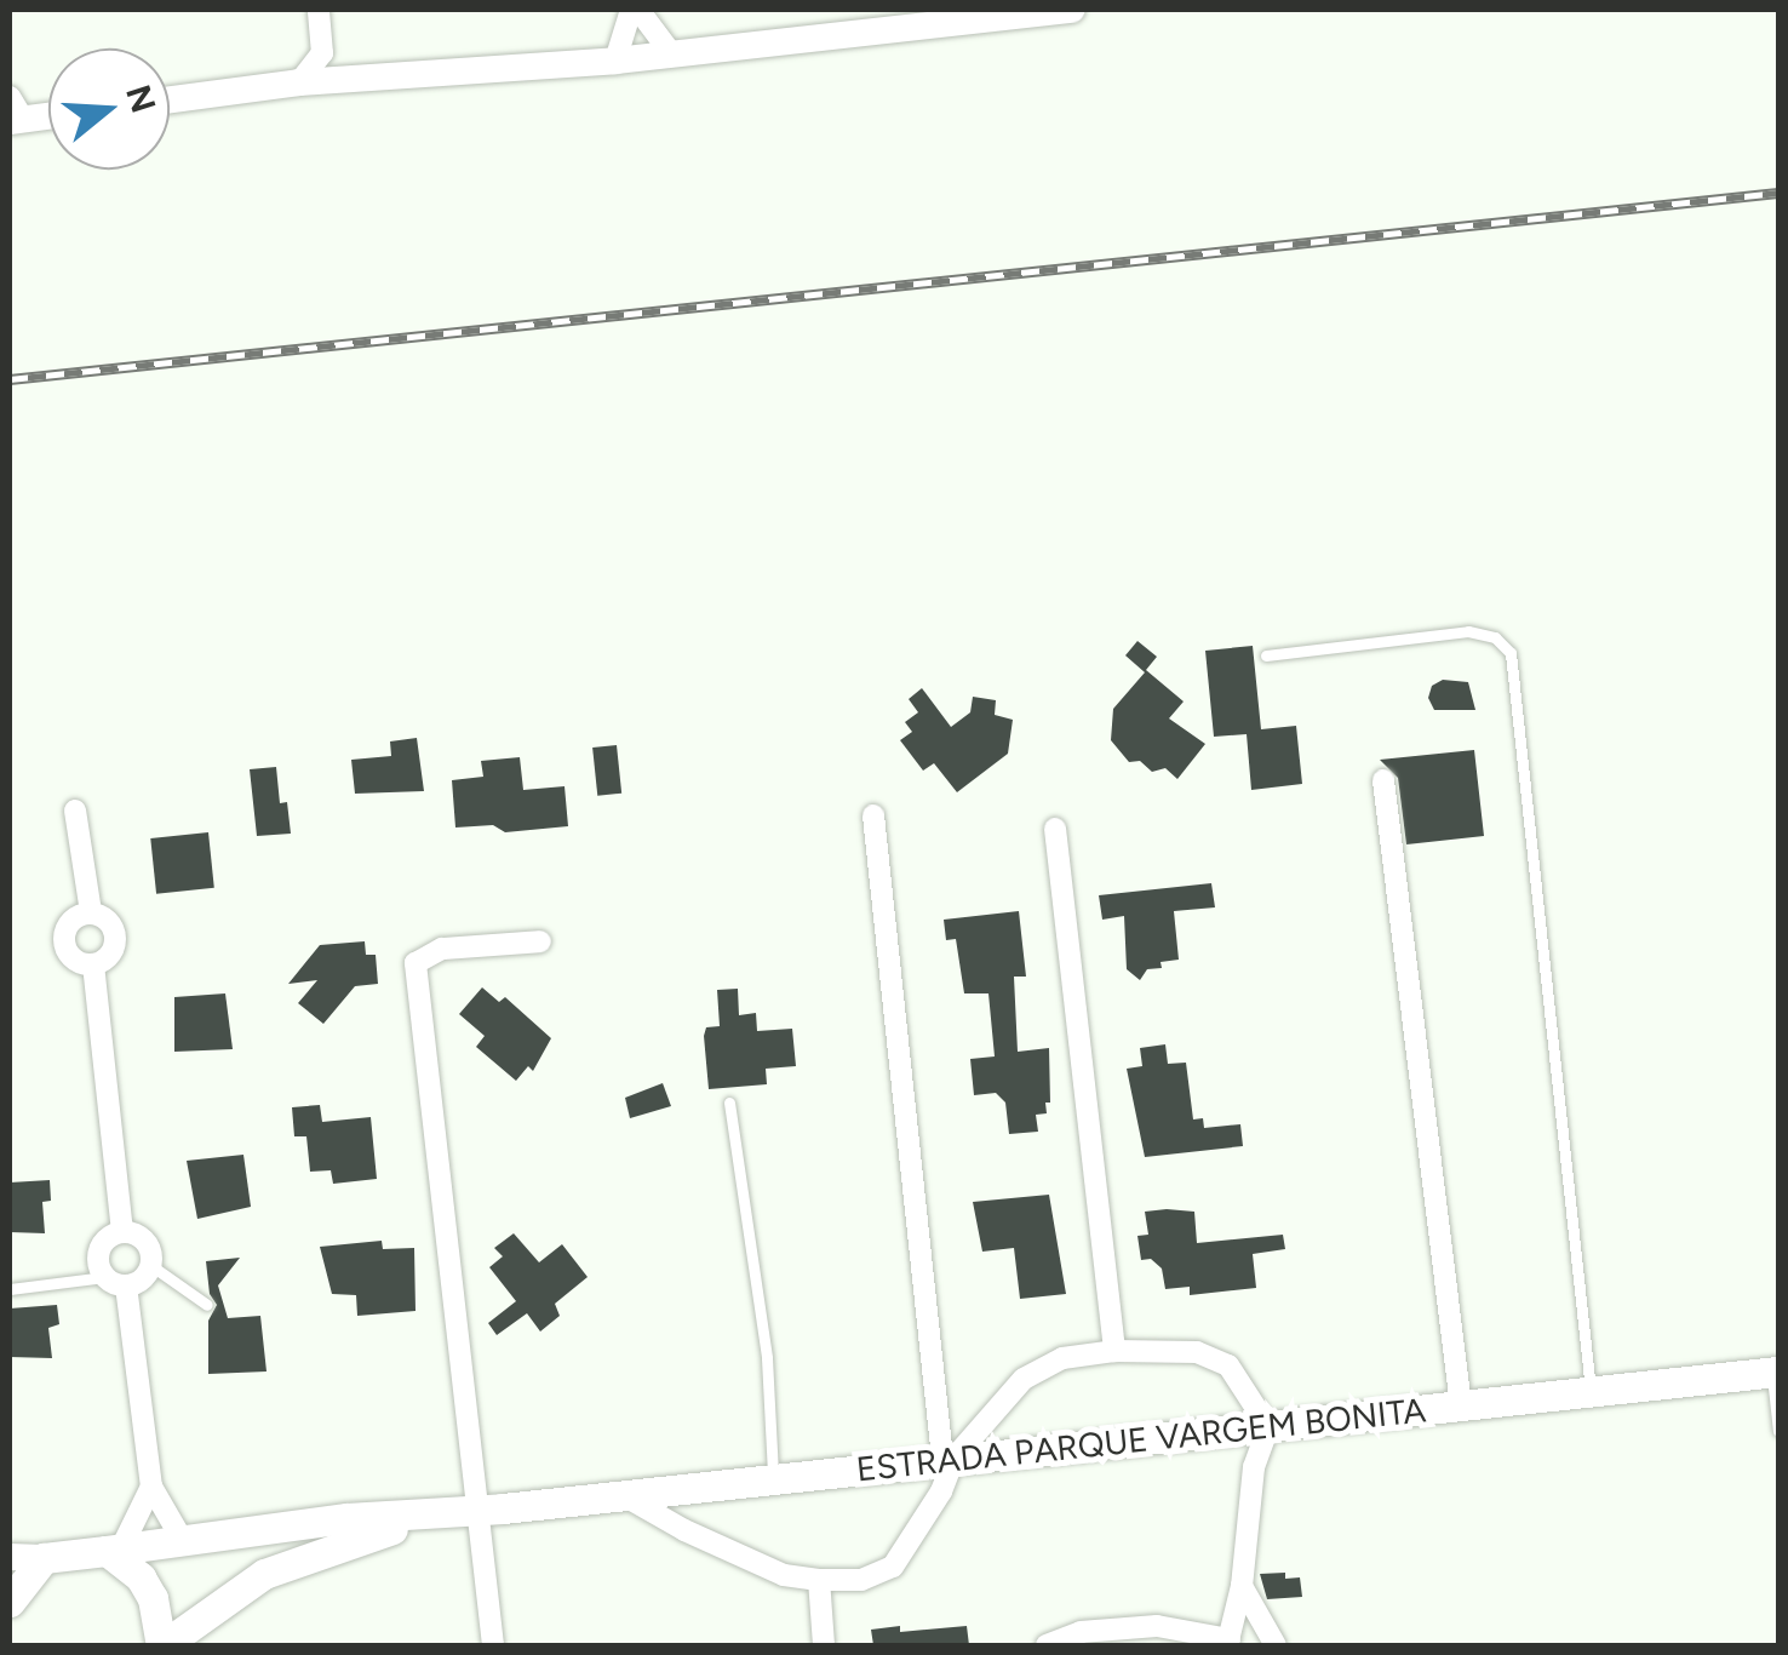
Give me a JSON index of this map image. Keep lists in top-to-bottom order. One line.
{"streets":{"main road":["ESTRADA PARQUE VARGEM BONITA"]},"north":"right"}
